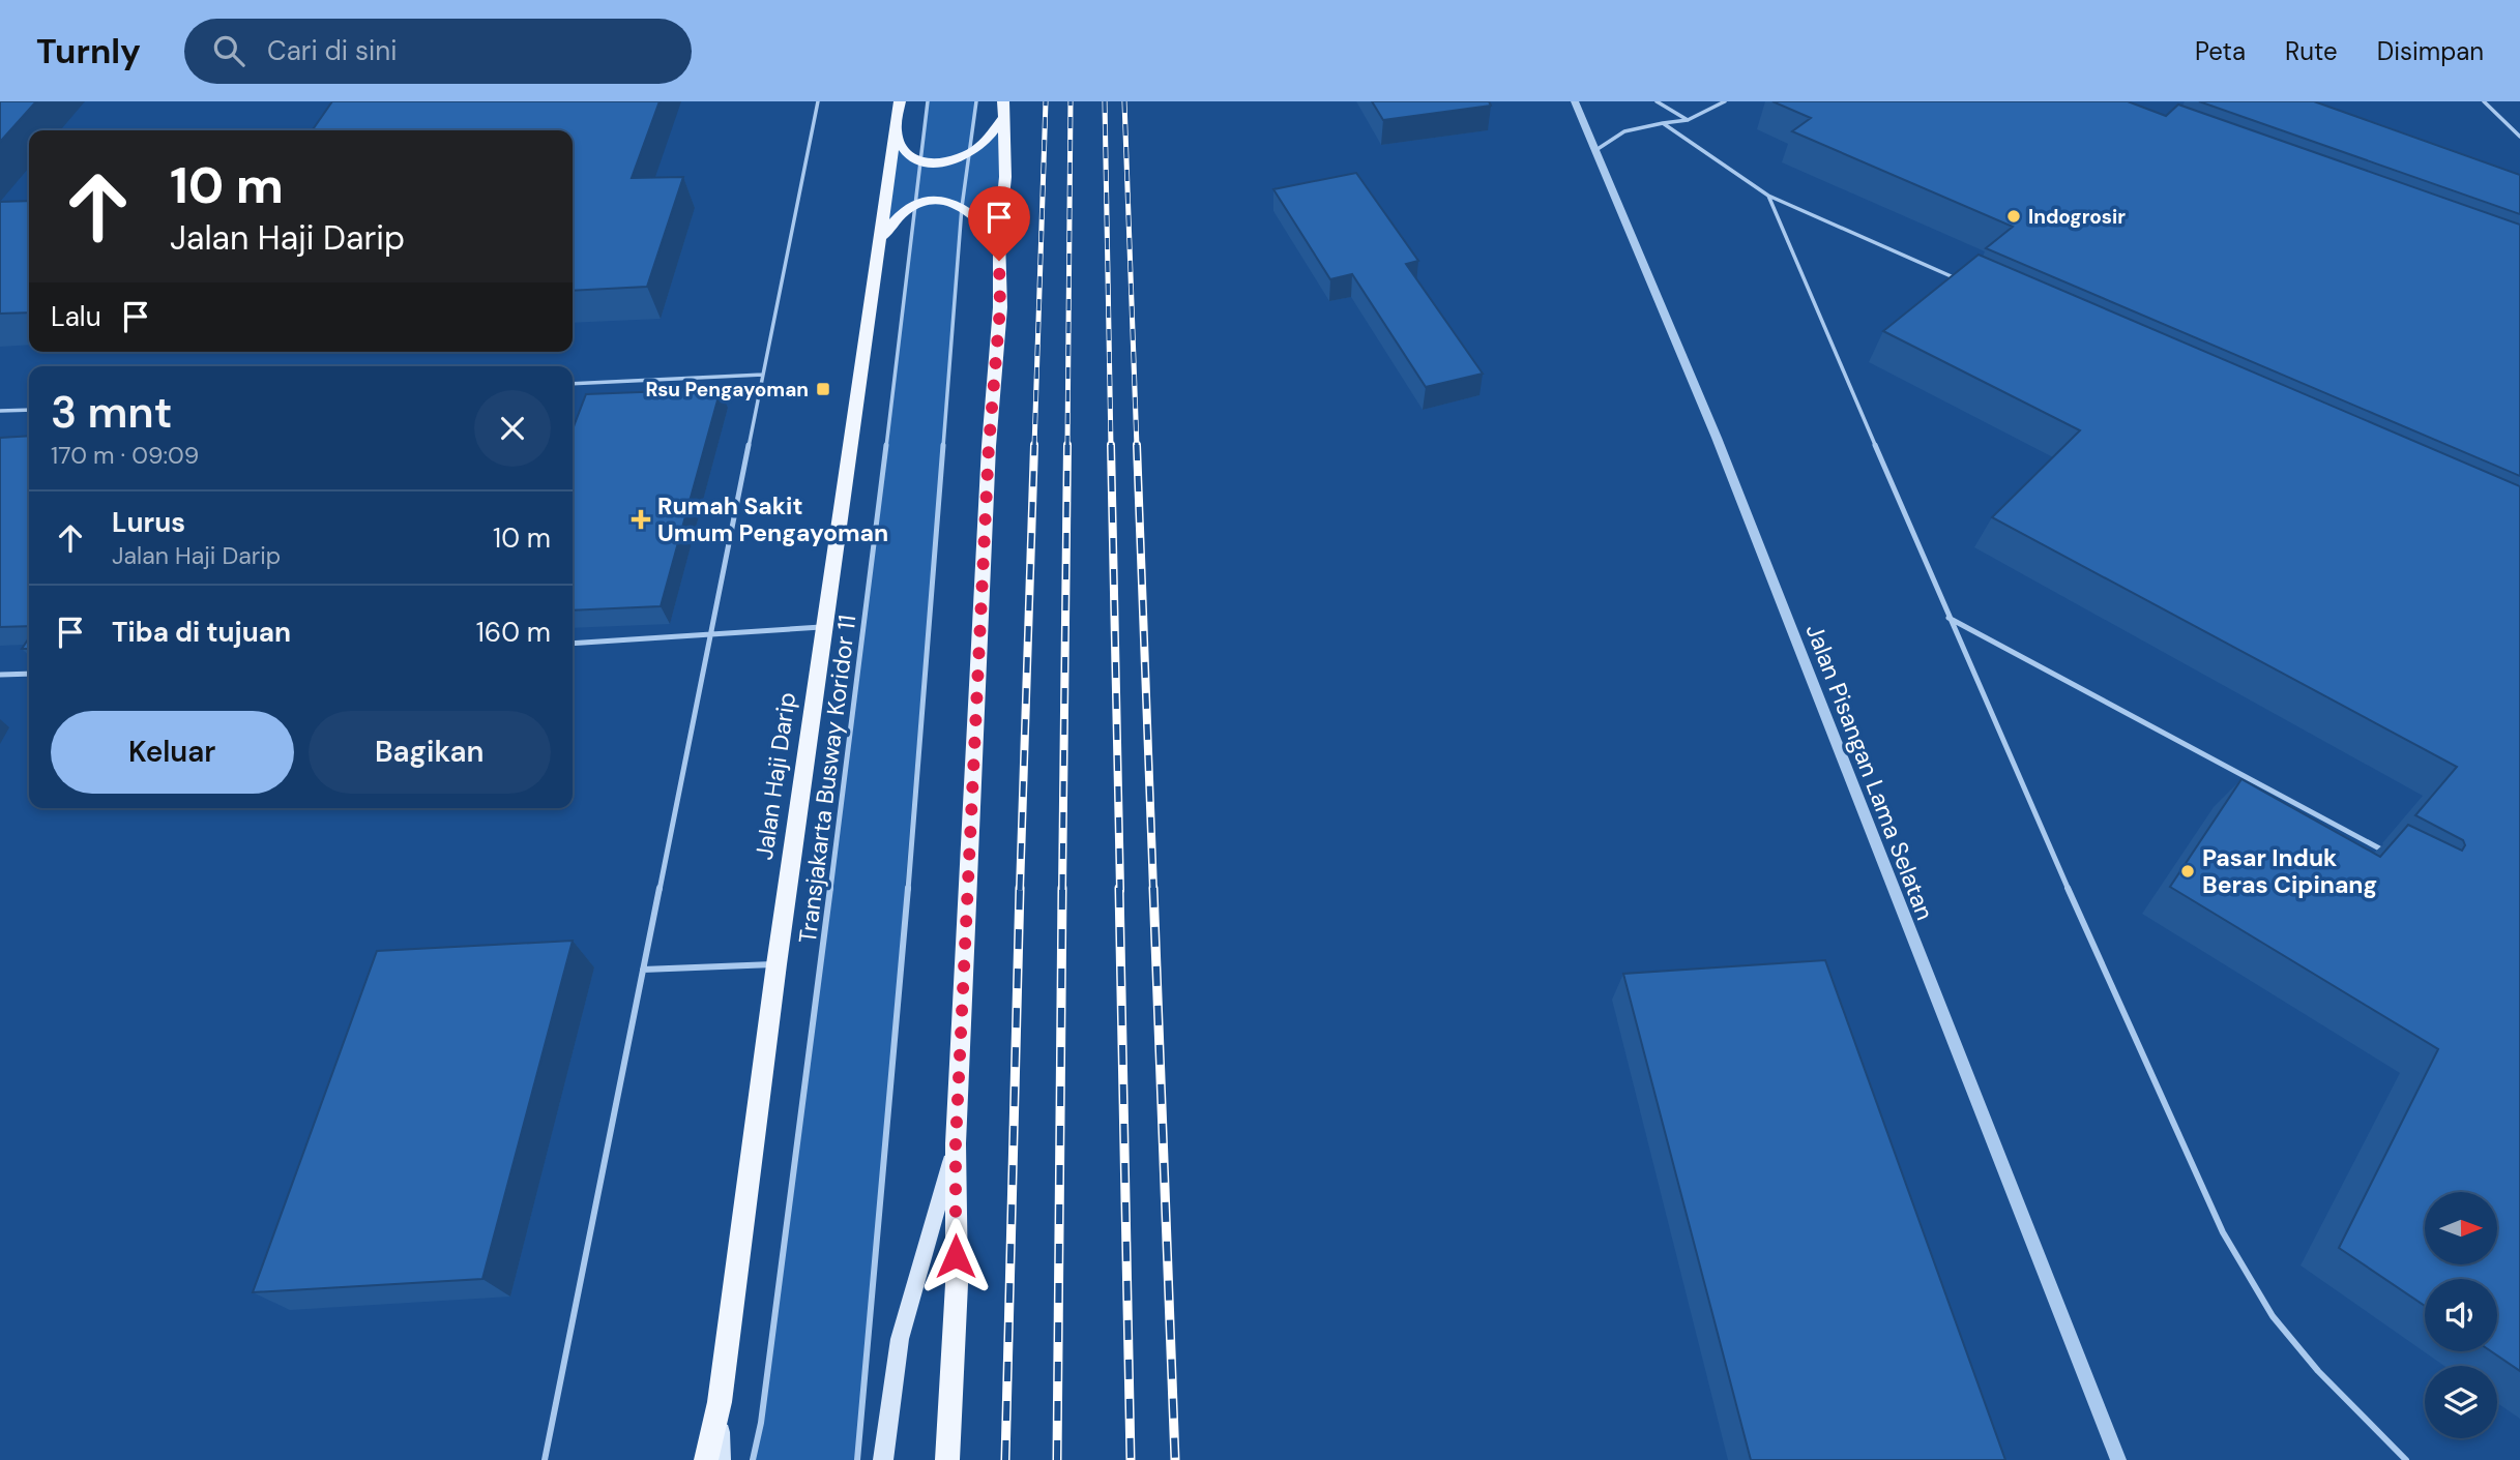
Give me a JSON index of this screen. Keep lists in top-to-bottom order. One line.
{"streets":{"main road":["Jalan Haji Darip"],"street":["Jalan Pisangan Lama Selatan"],"lane":["Transjakarta Busway Koridor 11"]},"places":{"other":["Indogrosir","Pasar Induk Beras Cipinang"],"transit":["Rsu Pengayoman"],"health":["Rumah Sakit Umum Pengayoman"]},"north":"right","page":{"header":"Turnly","search":"Cari di sini","nav":["Peta","Rute","Disimpan"],"turn":["10 m","Jalan Haji Darip"],"then":"Lalu","heading":["3 mnt","170 m · 09:09"],"list":[{"name":"Lurus","note":"Jalan Haji Darip","value":"10 m"},{"name":"Tiba di tujuan","value":"160 m"}],"buttons":["Keluar","Bagikan"]}}
